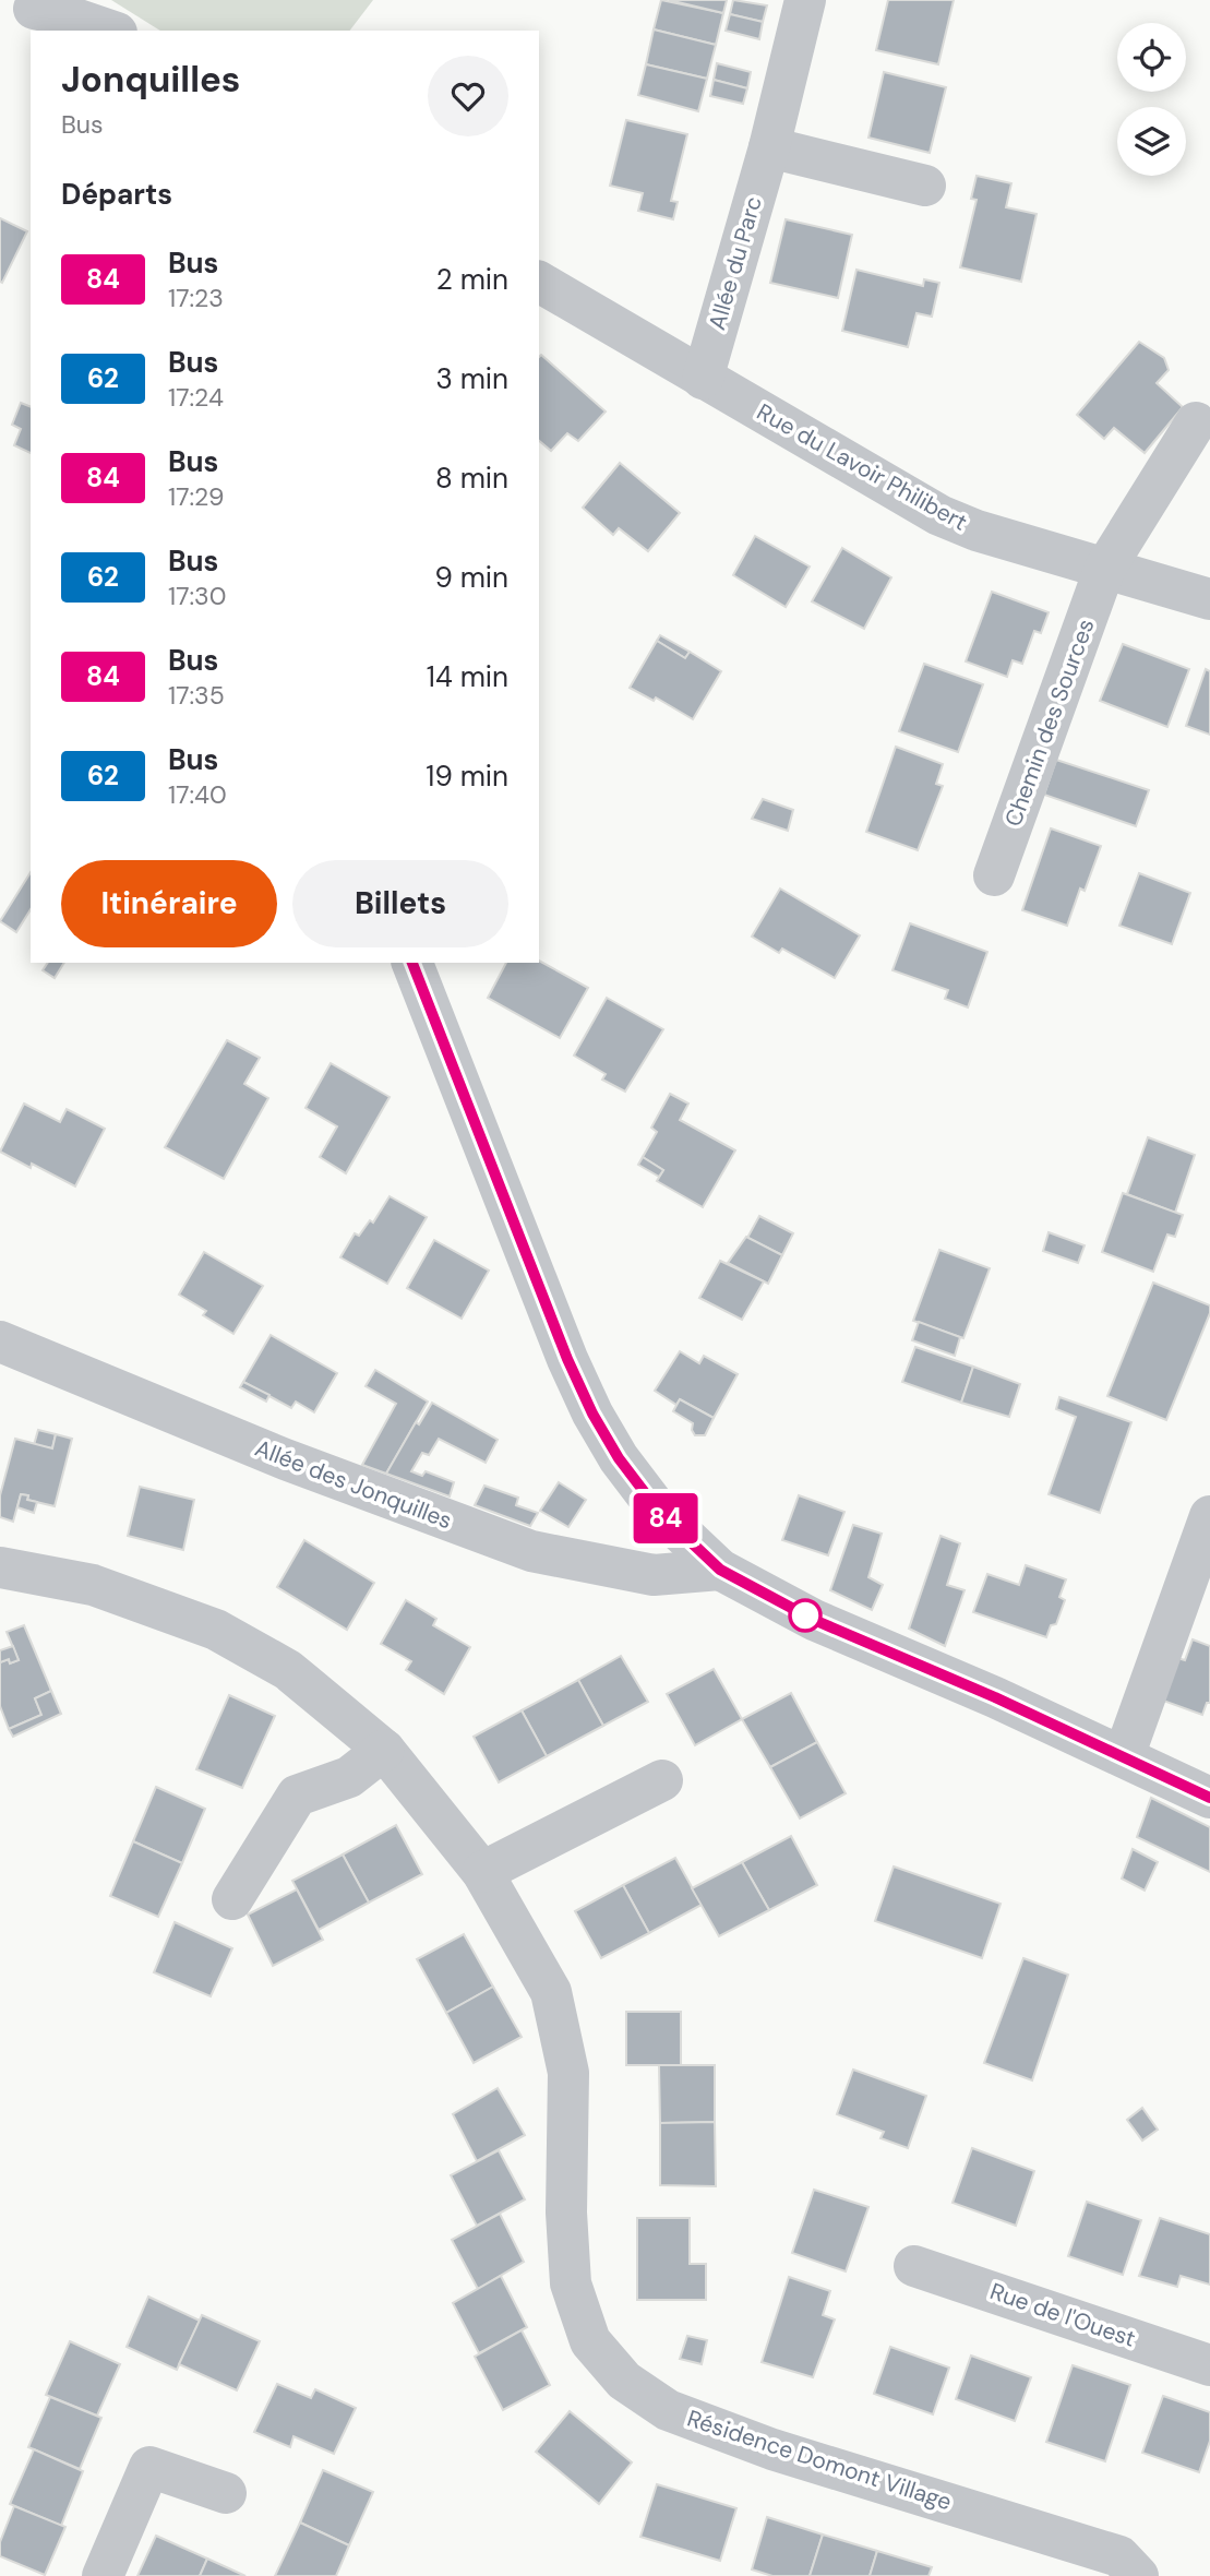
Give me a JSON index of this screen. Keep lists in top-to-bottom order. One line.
{"streets":{"street":["Allée du Parc","Rue du Lavoir Philibert","Chemin des Sources","Allée des Jonquilles","Rue de l'Ouest","Résidence Domont Village"]},"crossings":[["Allée du Parc","Rue du Lavoir Philibert"],["Rue du Lavoir Philibert","Chemin des Sources"]],"lines":["bus line 84"],"page":{"on_map":"84","heading":[["Jonquilles","Bus"],"Départs"],"list":[{"mark":"84","name":"Bus","note":"17:23","value":"2 min"},{"mark":"62","name":"Bus","note":"17:24","value":"3 min"},{"mark":"84","name":"Bus","note":"17:29","value":"8 min"},{"mark":"62","name":"Bus","note":"17:30","value":"9 min"},{"mark":"84","name":"Bus","note":"17:35","value":"14 min"},{"mark":"62","name":"Bus","note":"17:40","value":"19 min"}],"buttons":["Itinéraire","Billets"]}}
